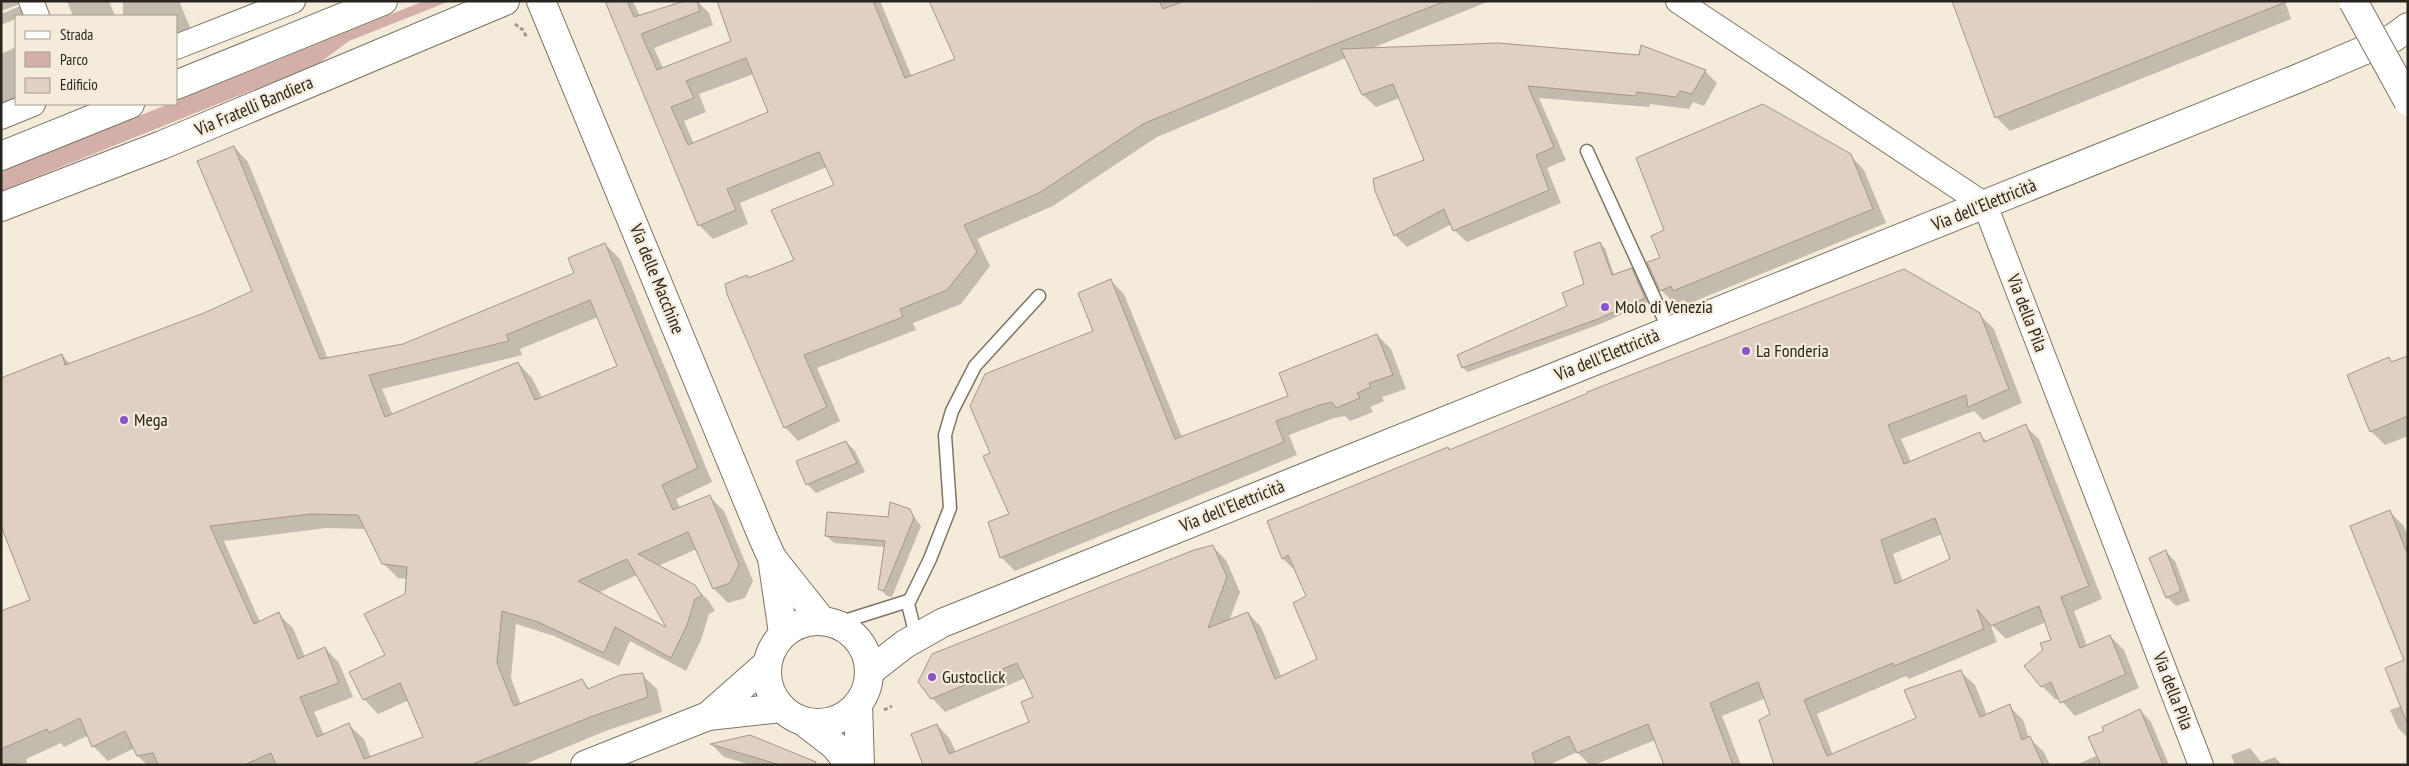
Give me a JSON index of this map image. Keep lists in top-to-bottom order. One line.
{"streets":{"street":["Via Fratelli Bandiera","Via dell'Elettricità","Via delle Macchine","Via della Pila"]},"crossings":[["Via dell'Elettricità","Via delle Macchine"],["Via dell'Elettricità","Via della Pila"]],"places":["Molo di Venezia","La Fonderia","Mega","Gustoclick"],"legend":["Strada","Parco","Edificio"]}
